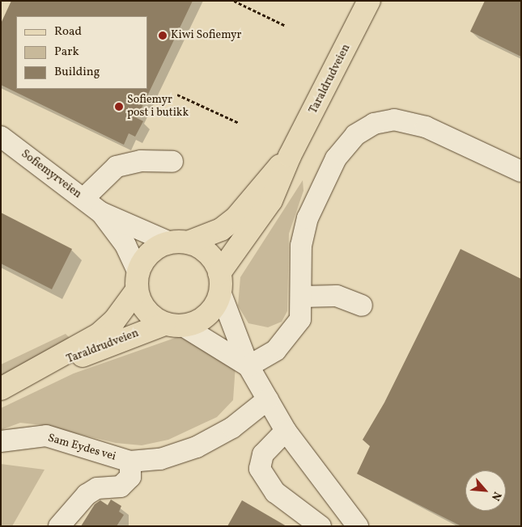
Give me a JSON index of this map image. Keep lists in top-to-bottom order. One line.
{"streets":{"main road":["Taraldrudveien"],"street":["Sofiemyrveien","Sam Eydes vei"]},"crossings":[["Taraldrudveien","Sofiemyrveien"]],"places":["Kiwi Sofiemyr","Sofiemyr post i butikk"],"legend":["Road","Park","Building"],"north":"bottom right"}
